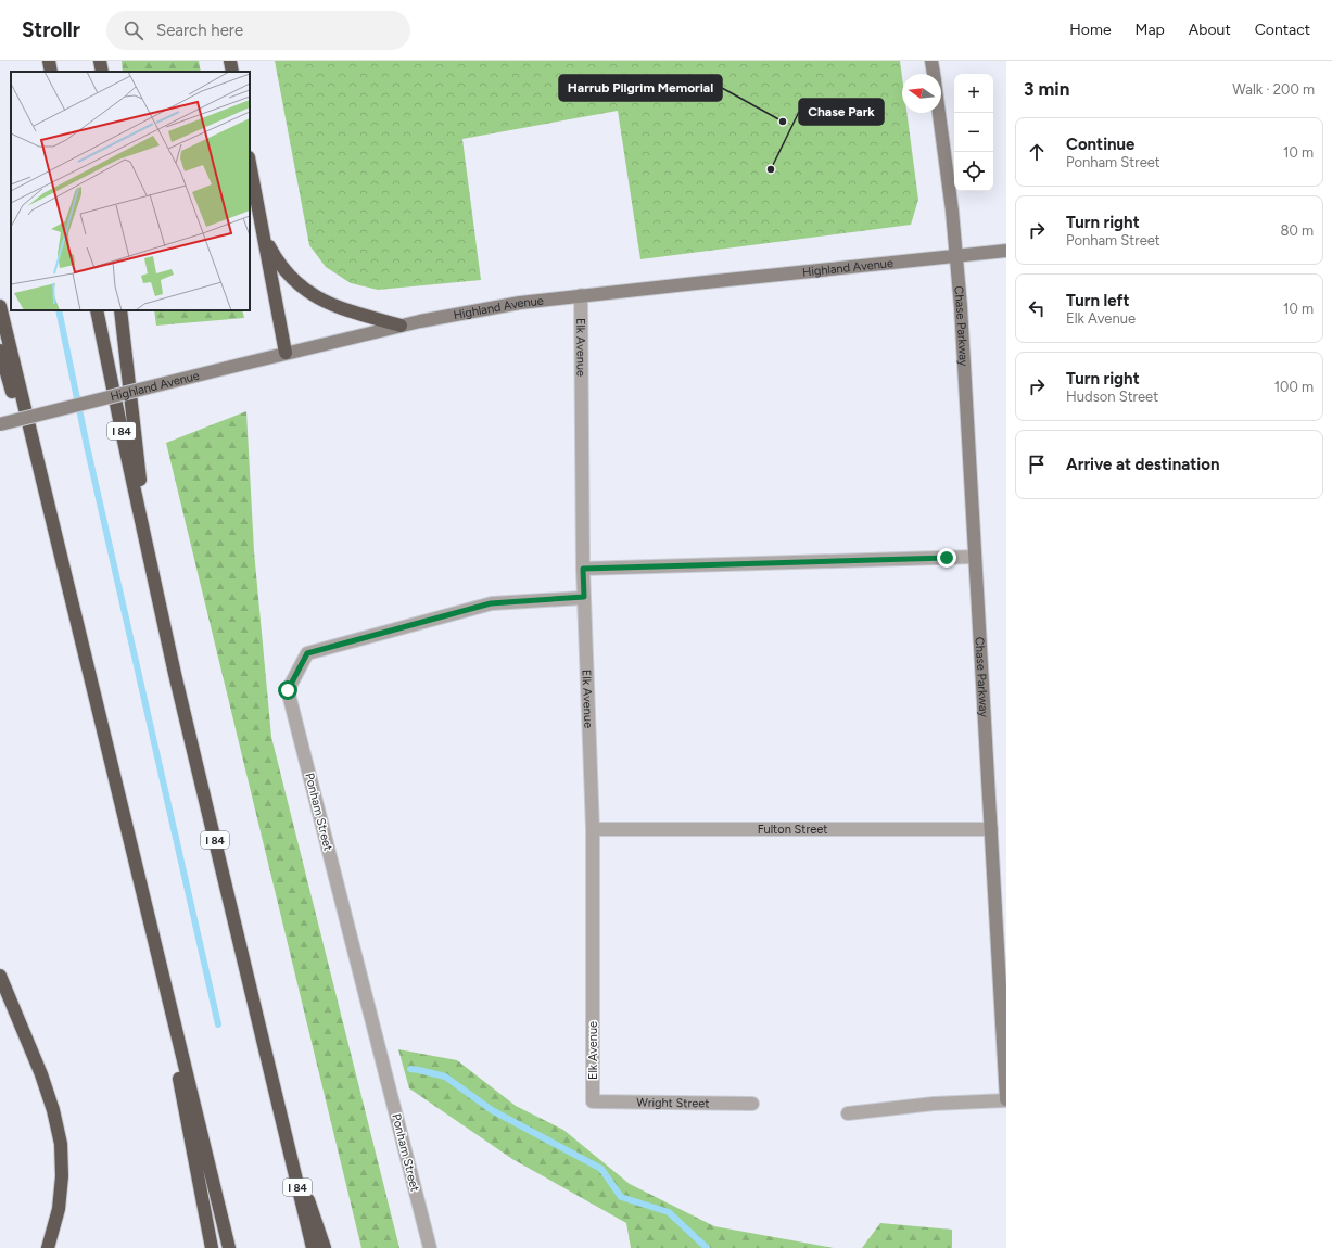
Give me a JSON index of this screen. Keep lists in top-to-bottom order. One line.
{"streets":{"highway":["I 84"],"main road":["Highland Avenue","Chase Parkway"],"street":["Elk Avenue","Ponham Street","Fulton Street","Wright Street"]},"crossings":[["Highland Avenue","Chase Parkway"],["Highland Avenue","Elk Avenue"],["Chase Parkway","Fulton Street"],["Elk Avenue","Ponham Street"],["Elk Avenue","Fulton Street"],["Elk Avenue","Wright Street"]],"places":["Harrub Pilgrim Memorial","Chase Park"],"north":"left","page":{"header":"Strollr","search":"Search here","nav":["Home","Map","About","Contact"],"heading":["3 min","Walk · 200 m"],"map_buttons":["+","−"],"list":[["Continue","Ponham Street","10 m"],["Turn right","Ponham Street","80 m"],["Turn left","Elk Avenue","10 m"],["Turn right","Hudson Street","100 m"],"Arrive at destination"]}}
